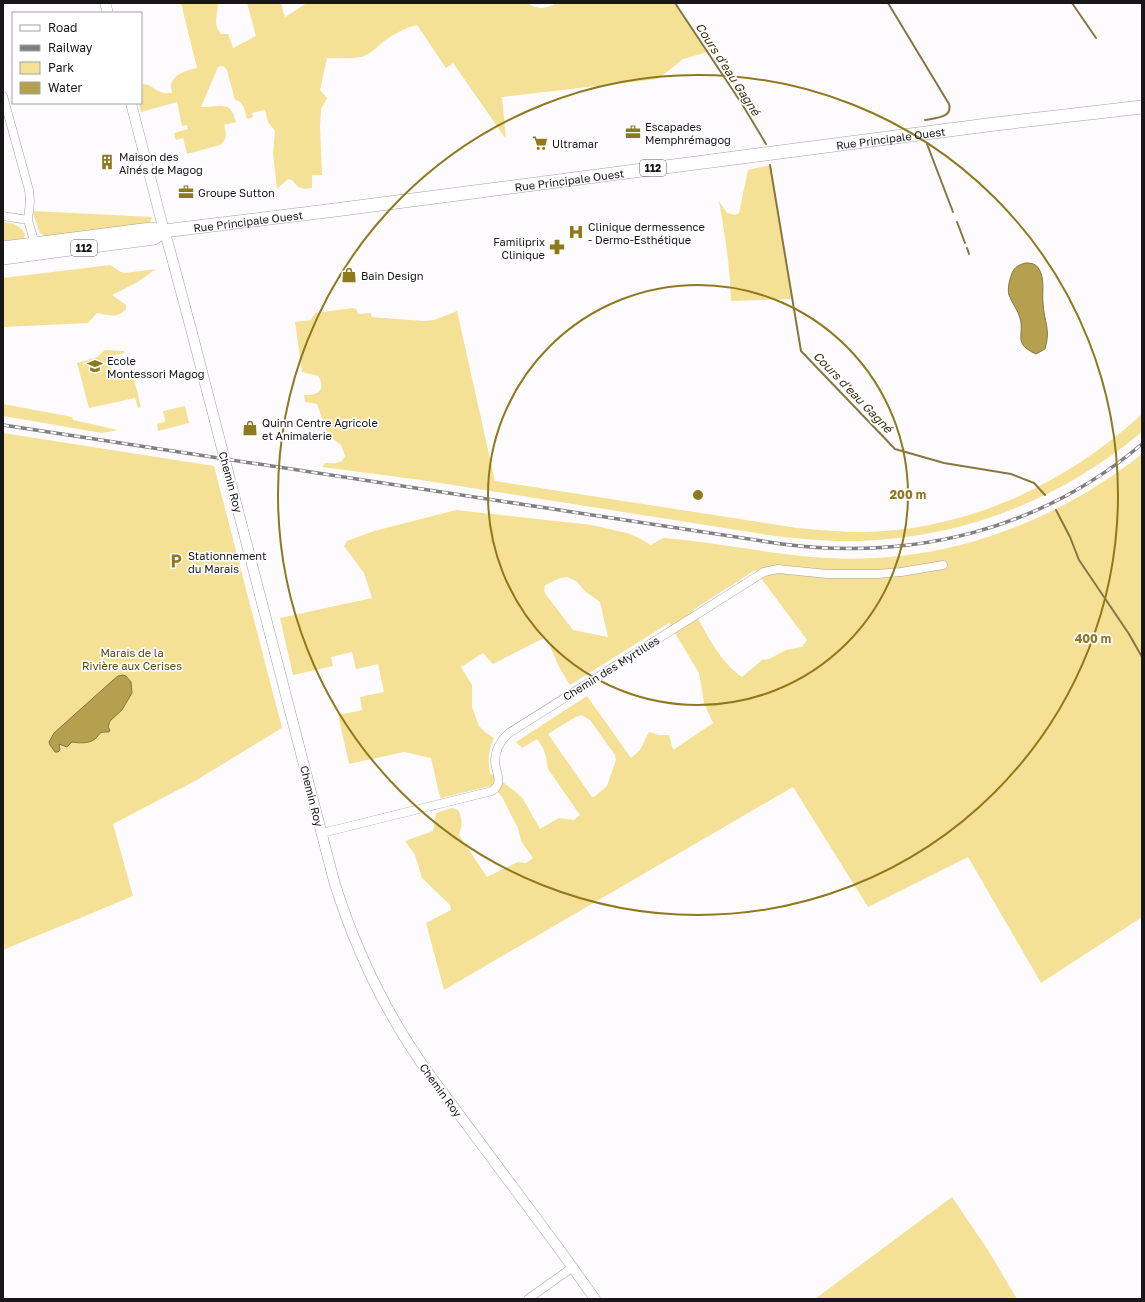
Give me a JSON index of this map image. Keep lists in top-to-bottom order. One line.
{"streets":{"main road":["Rue Principale Ouest","112"],"street":["Chemin Roy","Chemin des Myrtilles"]},"crossings":[["Rue Principale Ouest","Chemin Roy"],["Chemin Roy","Chemin des Myrtilles"]],"water":["Cours d'eau Gagné"],"parks":["Marais de la Rivière aux Cerises"],"places":{"office":["Escapades Memphrémagog","Groupe Sutton"],"supermarket":["Ultramar"],"building":["Maison des Aînés de Magog"],"hospital":["Clinique dermessence - Dermo-Esthétique"],"pharmacy":["Familiprix Clinique"],"shop":["Bain Design","Quinn Centre Agricole et Animalerie"],"school or university":["Ecole Montessori Magog"],"parking":["Stationnement du Marais"]},"legend":["Road","Railway","Park","Water"],"rings":["200 m","400 m"]}
